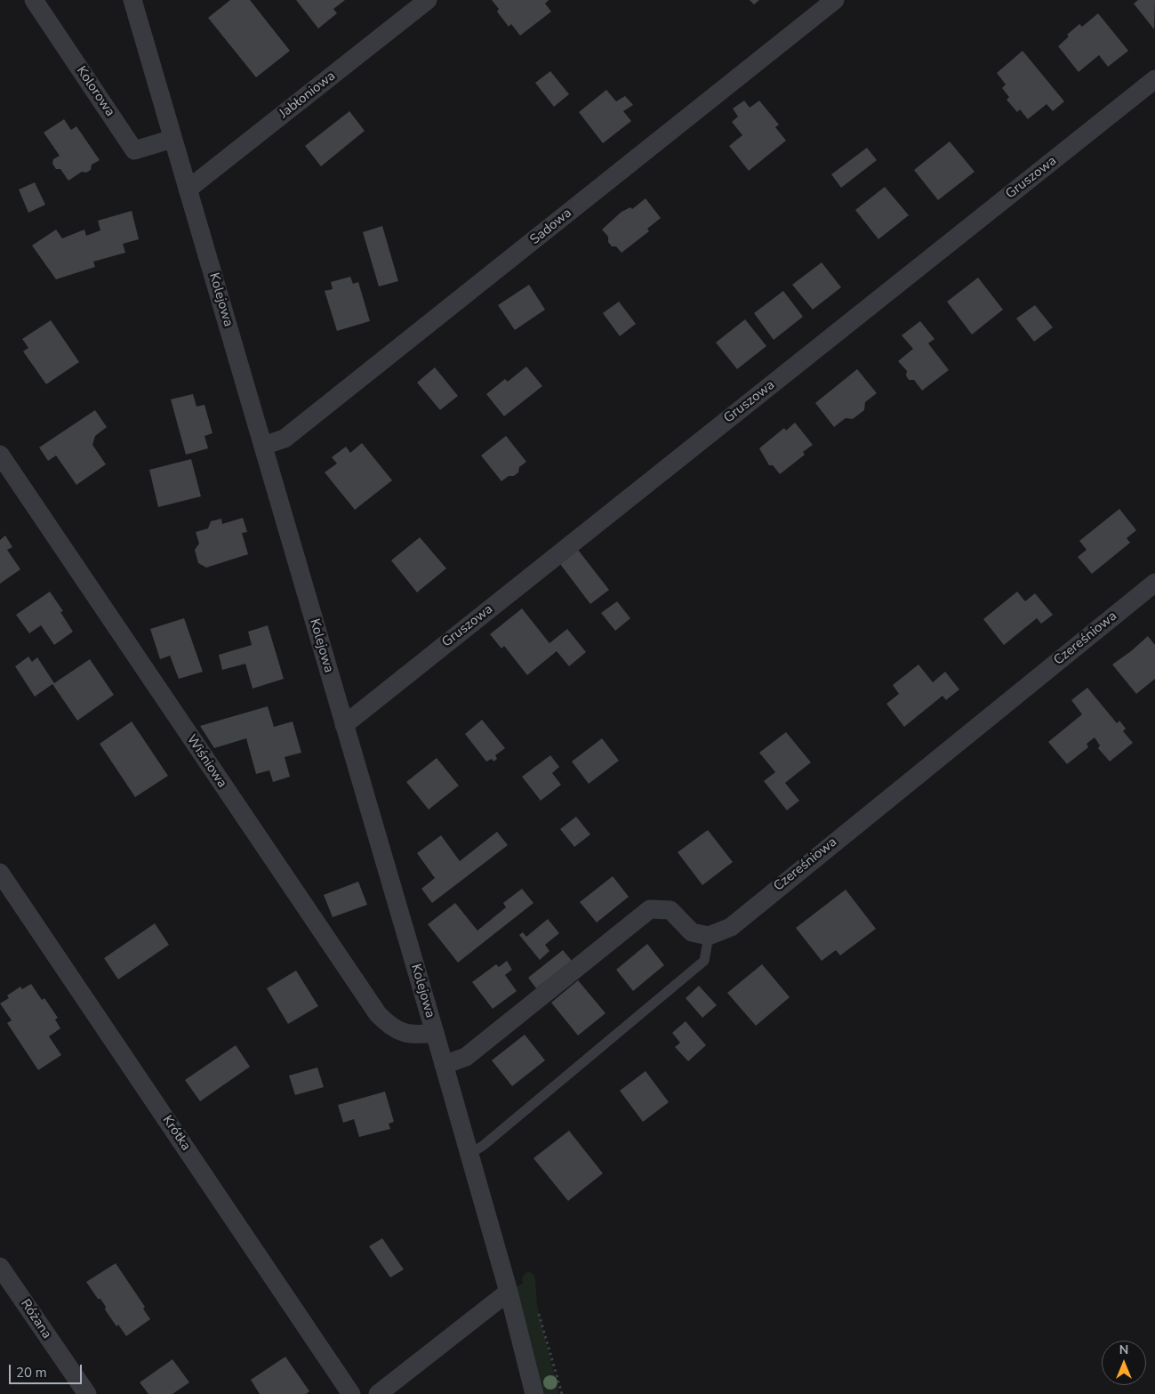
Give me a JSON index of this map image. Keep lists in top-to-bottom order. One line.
{"streets":{"street":["Kolorowa","Jabłoniowa","Gruszowa","Sadowa","Kolejowa","Czereśniowa","Wiśniowa","Krótka","Różana"]},"crossings":[["Kolorowa","Kolejowa"],["Jabłoniowa","Kolejowa"],["Gruszowa","Kolejowa"],["Sadowa","Kolejowa"],["Kolejowa","Wiśniowa"]],"scale_bar":"20 m","north":"top"}
